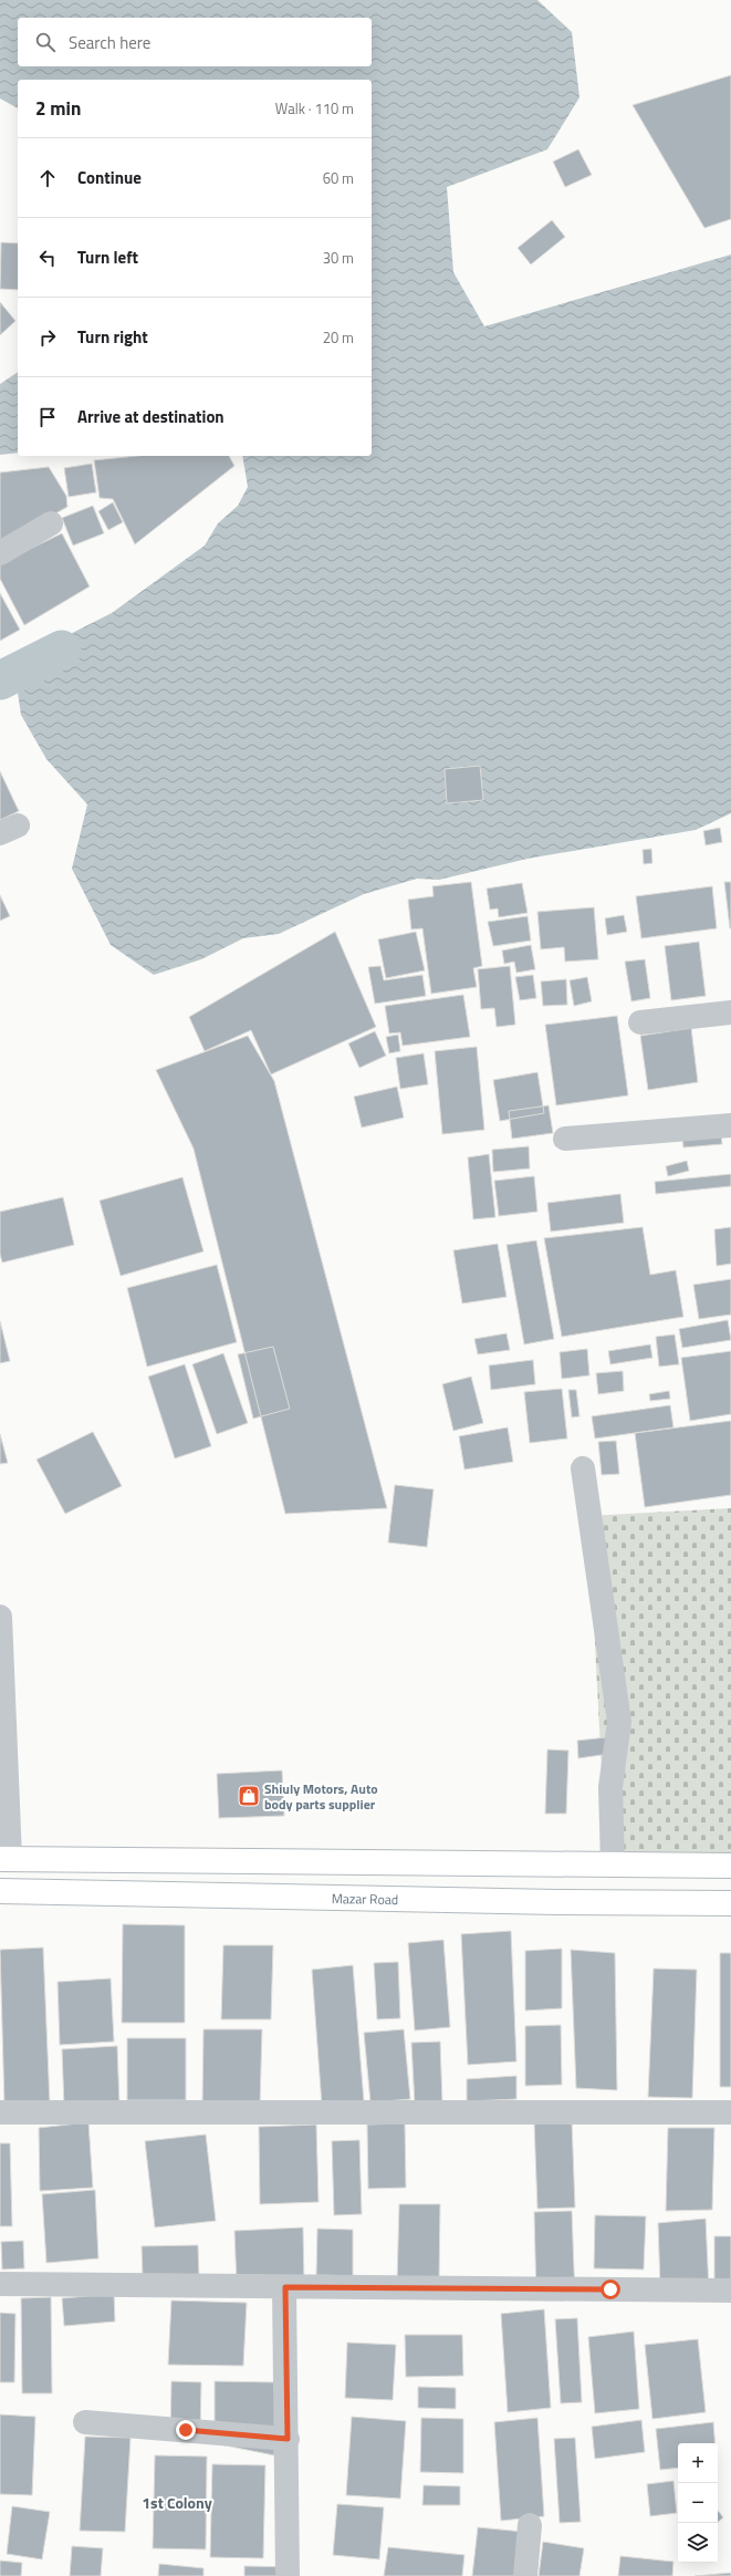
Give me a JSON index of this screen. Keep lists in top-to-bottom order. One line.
{"streets":{"main road":["Mazar Road"]},"districts":["1st Colony"],"places":{"shop":["Shiuly Motors, Auto body parts supplier"]},"page":{"search":"Search here","heading":["2 min","Walk · 110 m"],"list":[["Continue","60 m"],["Turn left","30 m"],["Turn right","20 m"],"Arrive at destination"],"map_buttons":["+","−"]}}
